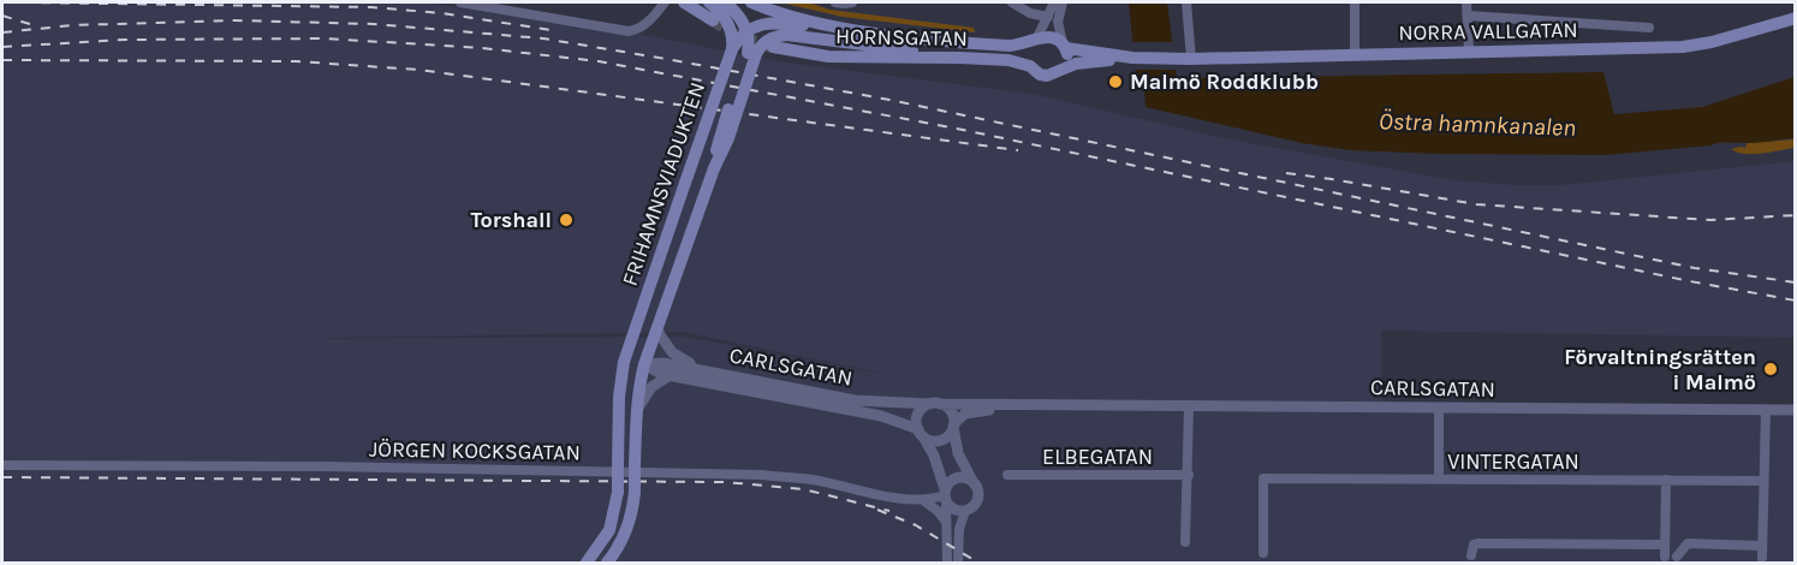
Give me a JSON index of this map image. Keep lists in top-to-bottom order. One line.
{"streets":{"main road":["NORRA VALLGATAN","HORNSGATAN","FRIHAMNSVIADUKTEN"],"street":["CARLSGATAN","JÖRGEN KOCKSGATAN","ELBEGATAN","VINTERGATAN"]},"crossings":[["NORRA VALLGATAN","HORNSGATAN"],["FRIHAMNSVIADUKTEN","CARLSGATAN"]],"water":["Östra hamnkanalen"],"places":["Malmö Roddklubb","Torshall","Förvaltningsrätten i Malmö"]}
